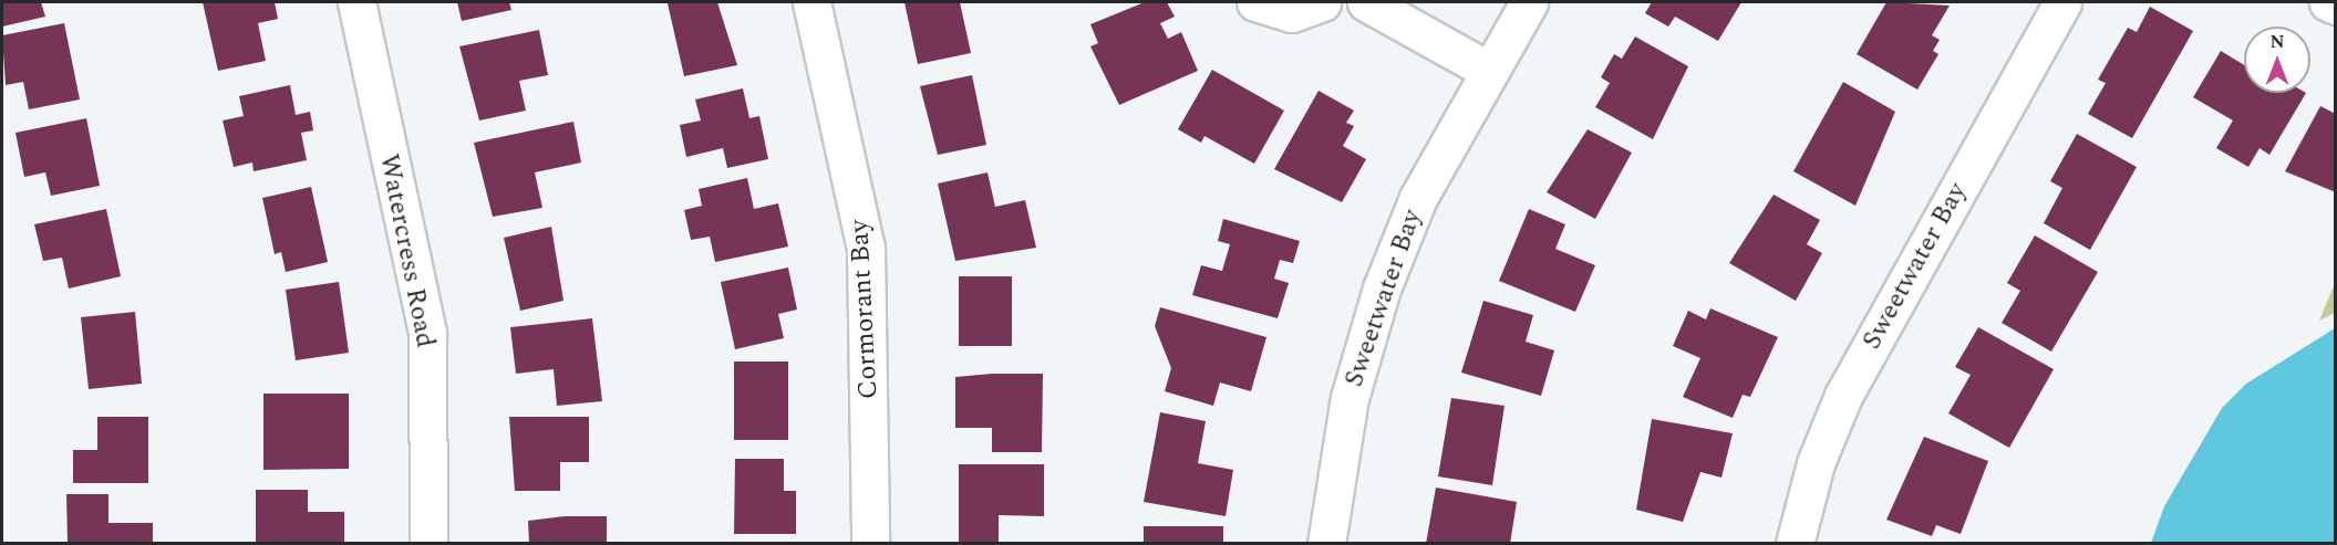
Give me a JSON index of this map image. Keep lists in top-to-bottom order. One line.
{"streets":{"street":["Watercress Road","Sweetwater Bay","Cormorant Bay"]},"north":"top"}
